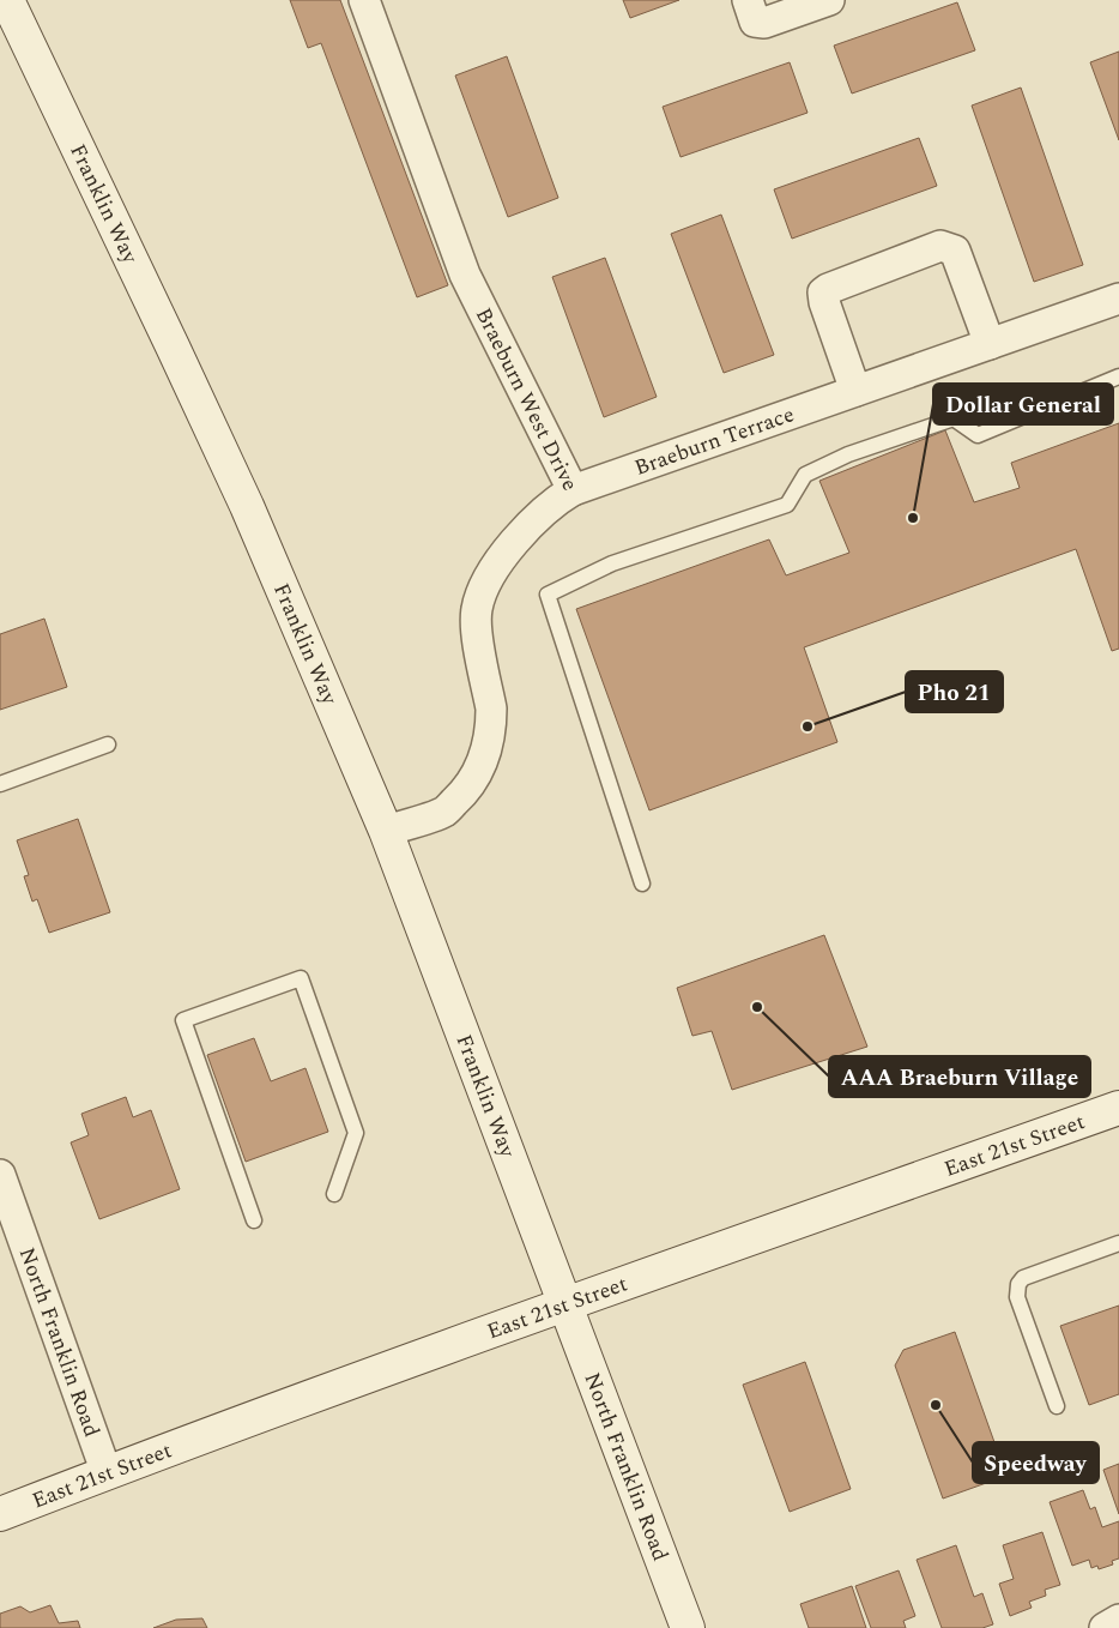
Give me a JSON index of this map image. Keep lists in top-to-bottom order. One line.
{"streets":{"main road":["Franklin Way","East 21st Street","North Franklin Road"],"street":["Braeburn West Drive","Braeburn Terrace"]},"crossings":[["Franklin Way","Braeburn West Drive"],["Franklin Way","East 21st Street"],["Franklin Way","North Franklin Road"],["Braeburn West Drive","Braeburn Terrace"],["East 21st Street","North Franklin Road"]],"places":["Dollar General","Pho 21","AAA Braeburn Village","Speedway"]}
